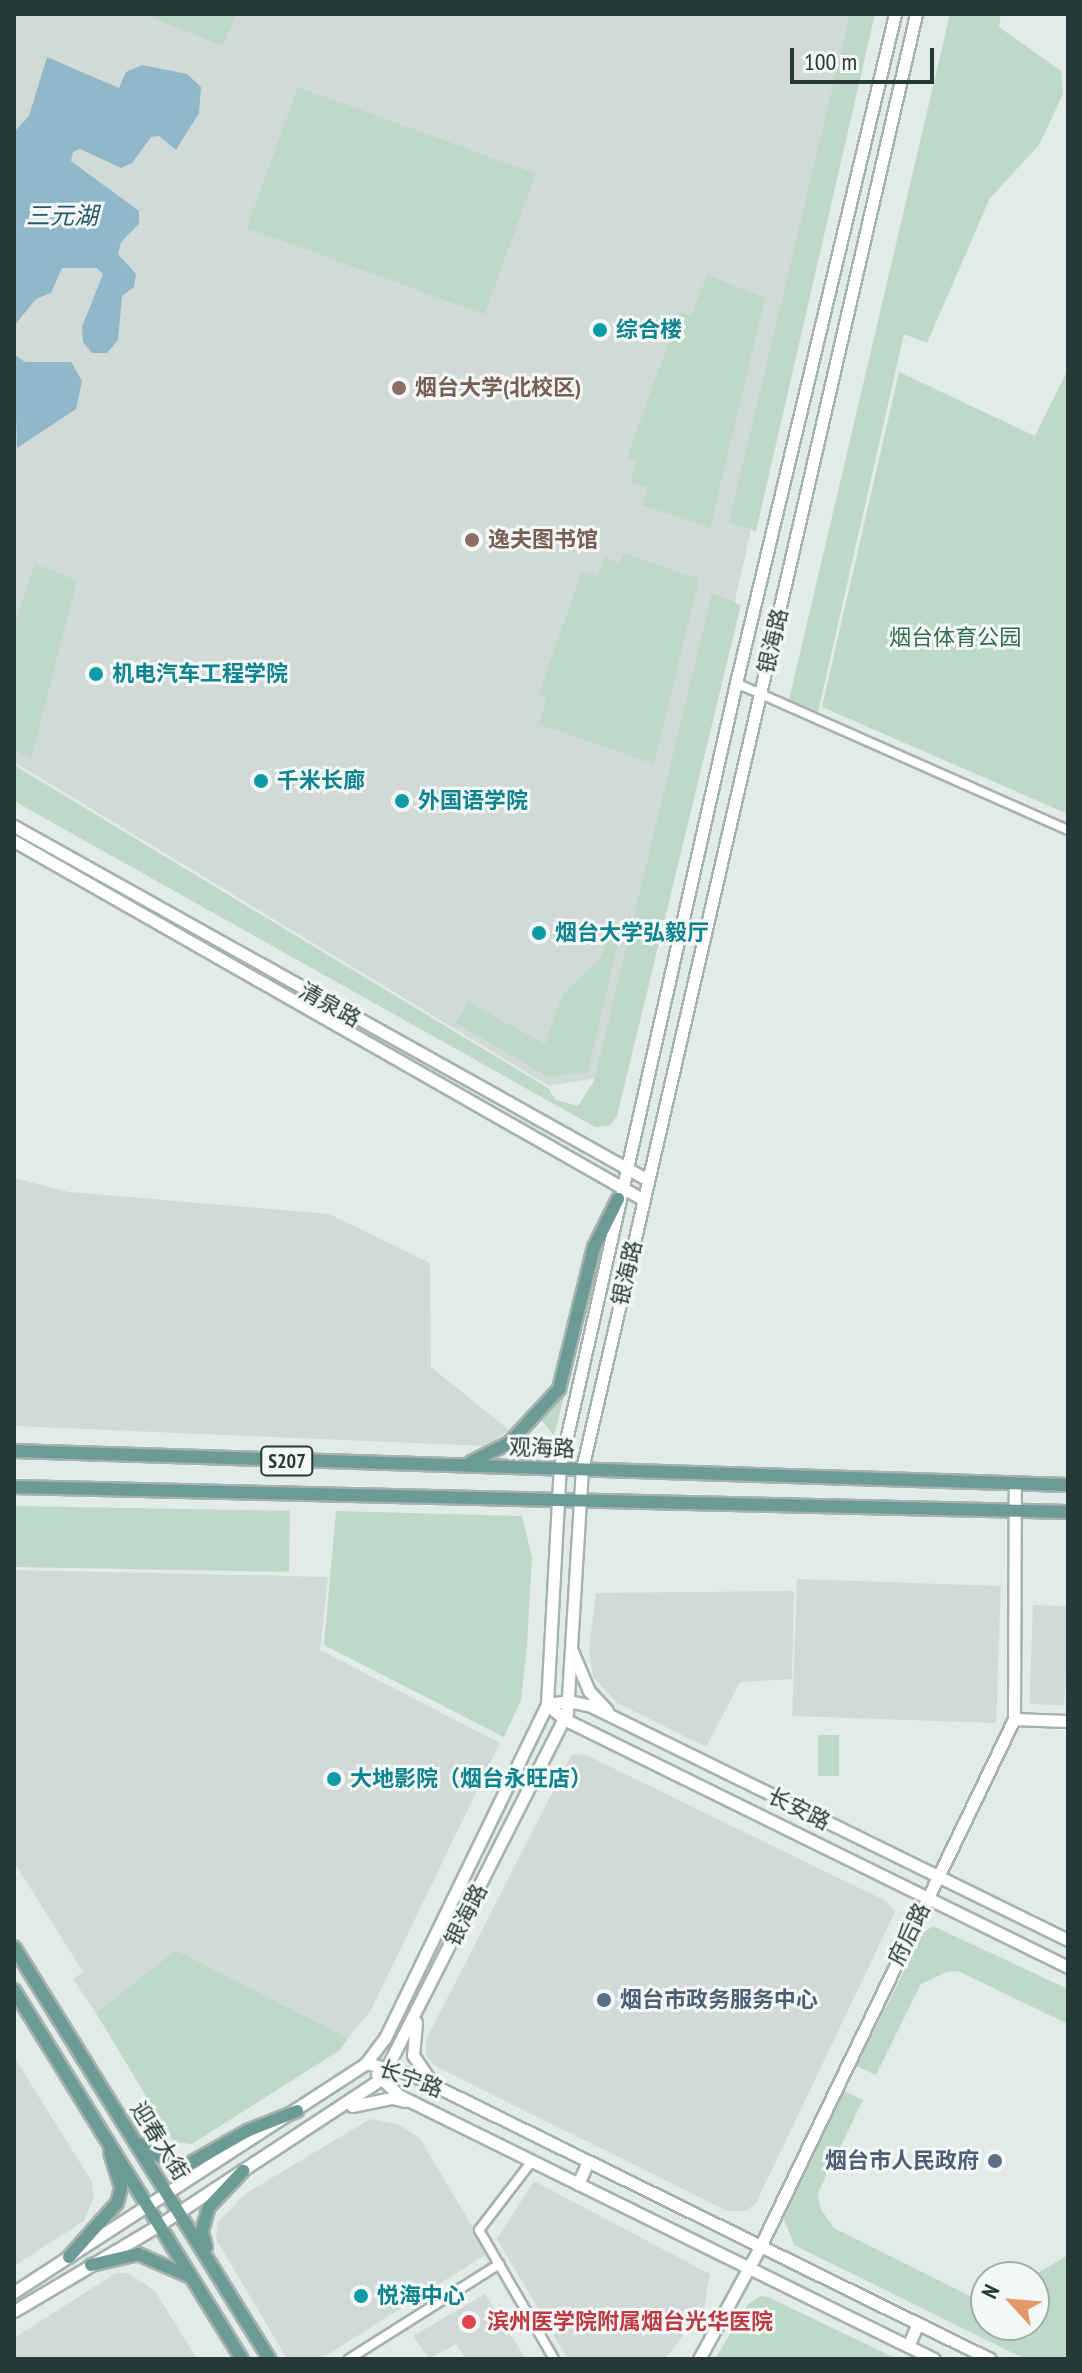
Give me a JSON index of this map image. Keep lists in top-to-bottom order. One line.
{"streets":{"main road":["银海路","清泉路","观海路","S207","长安路","府后路","长宁路","迎春大街"]},"crossings":[["银海路","清泉路"],["银海路","观海路"],["银海路","S207"],["银海路","长安路"],["银海路","长宁路"],["银海路","迎春大街"],["观海路","府后路"],["S207","府后路"],["长安路","府后路"],["府后路","长宁路"]],"water":["三元湖"],"parks":["烟台体育公园"],"places":["综合楼","烟台大学(北校区)","逸夫图书馆","机电汽车工程学院","千米长廊","外国语学院","烟台大学弘毅厅","大地影院（烟台永旺店）","烟台市政务服务中心","烟台市人民政府","悦海中心","滨州医学院附属烟台光华医院"],"scale_bar":"100 m","north":"top left"}
